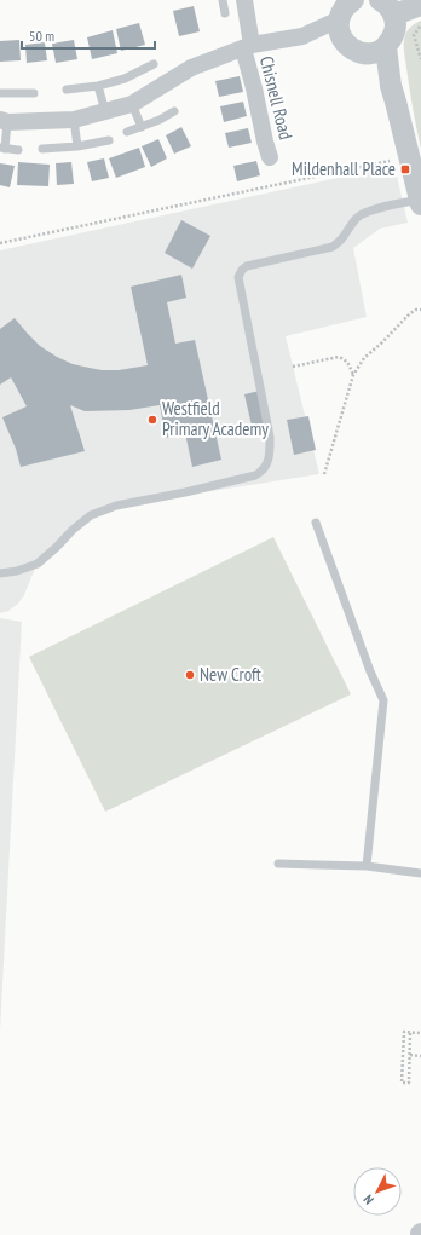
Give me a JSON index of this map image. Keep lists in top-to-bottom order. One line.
{"streets":{"street":["Chisnell Road"]},"places":{"transit":["Mildenhall Place"],"other":["Westfield Primary Academy","New Croft"]},"scale_bar":"50 m","north":"bottom left"}
